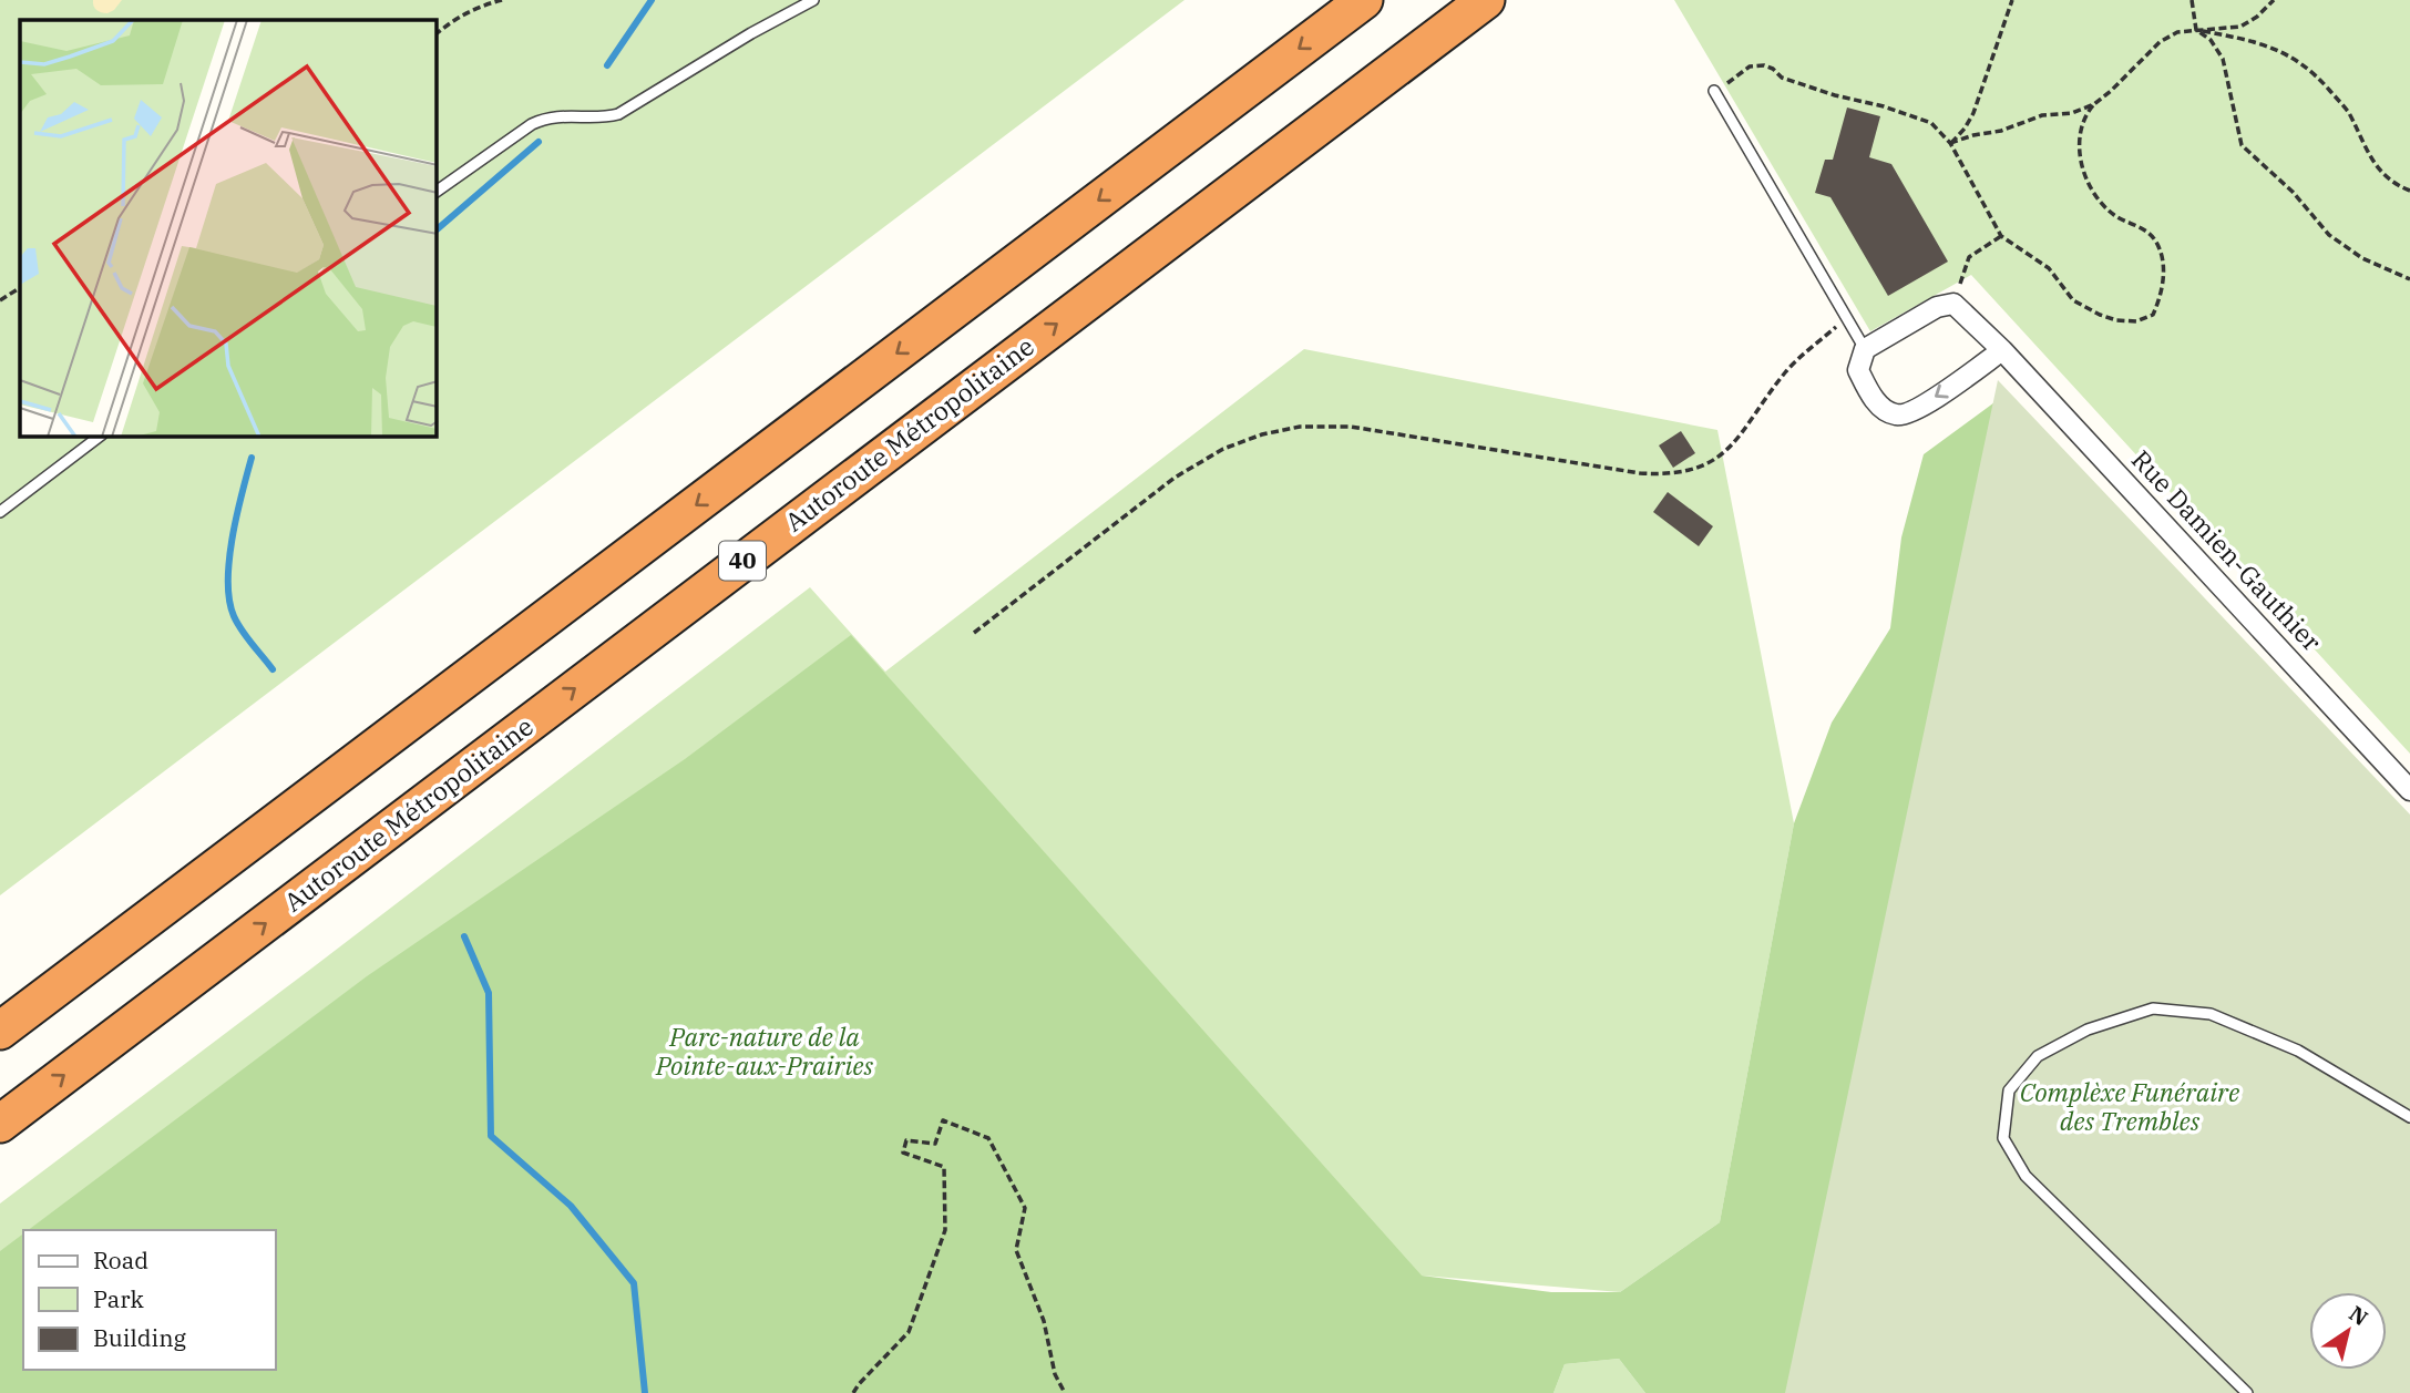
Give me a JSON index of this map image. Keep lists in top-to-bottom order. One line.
{"streets":{"highway":["Autoroute Métropolitaine","40"],"street":["Rue Damien-Gauthier"]},"parks":["Parc-nature de la Pointe-aux-Prairies","Complèxe Funéraire des Trembles"],"legend":["Road","Park","Building"],"north":"top right"}
